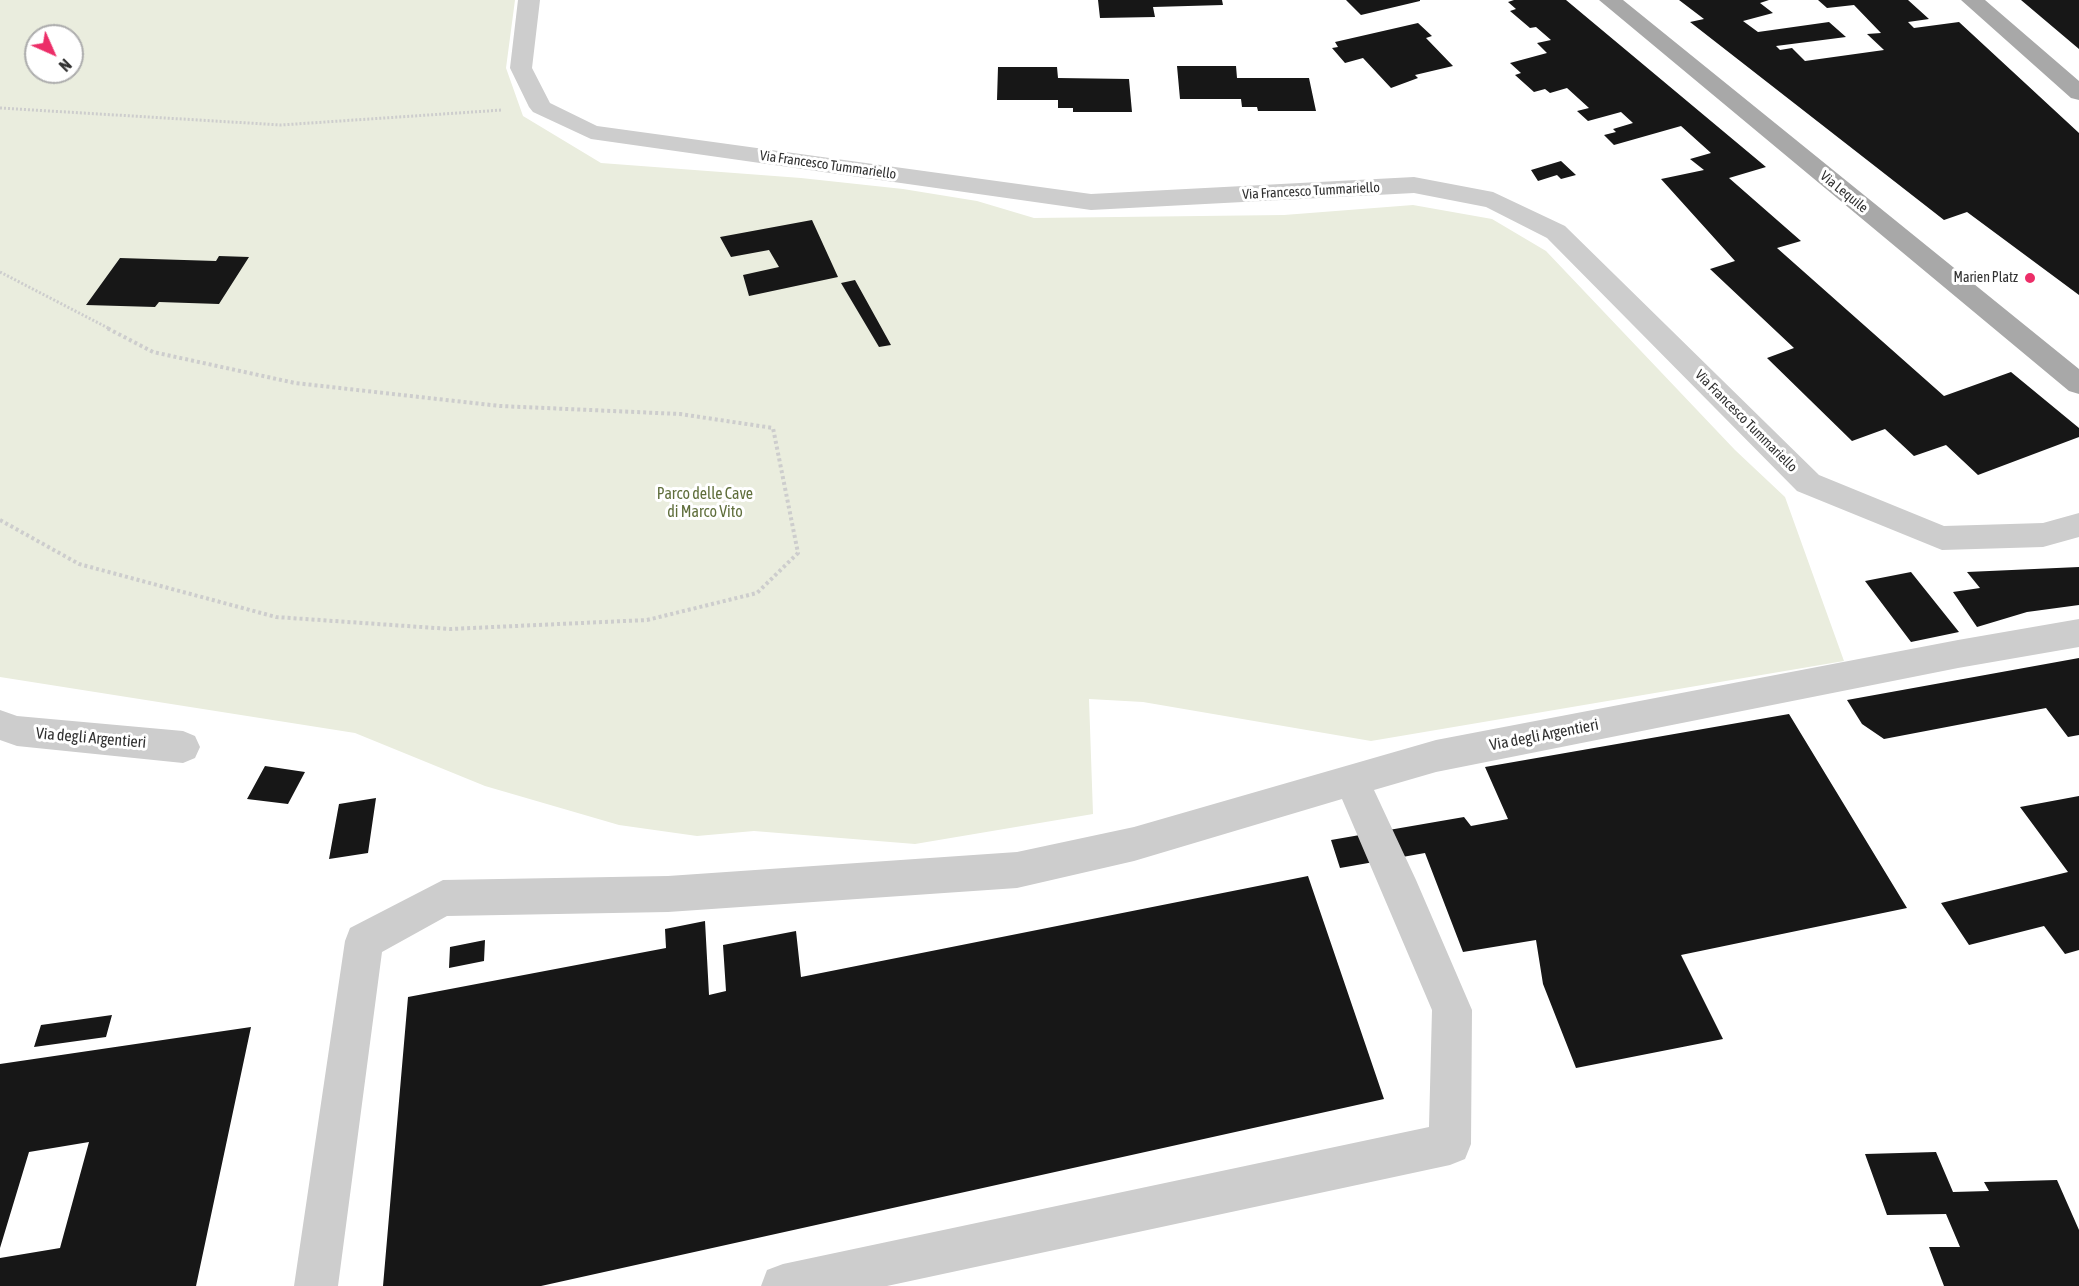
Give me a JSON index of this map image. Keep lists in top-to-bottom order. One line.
{"streets":{"main road":["Via Lequile"],"street":["Via Francesco Tummariello","Via degli Argentieri"]},"parks":["Parco delle Cave di Marco Vito"],"places":["Marien Platz"],"north":"bottom right"}
